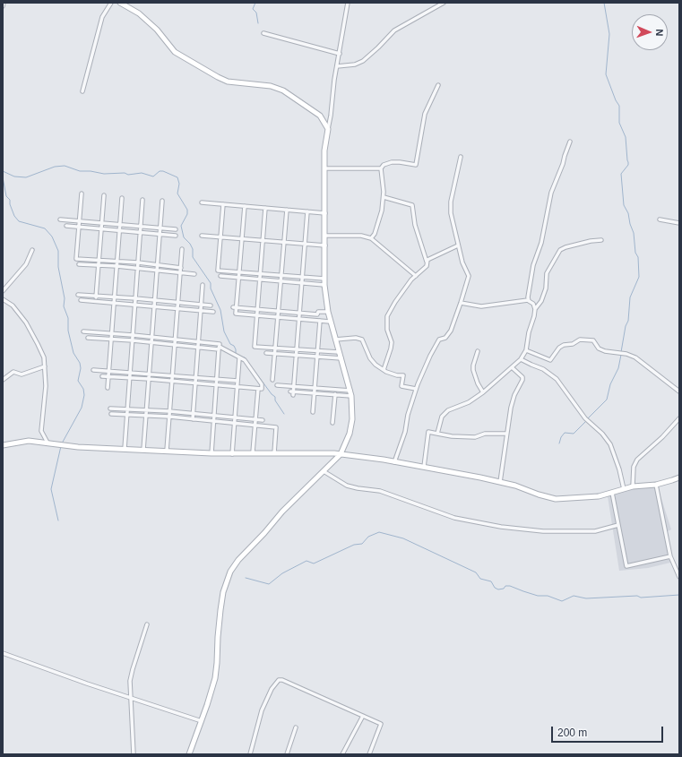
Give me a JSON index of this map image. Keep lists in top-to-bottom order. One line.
{"scale_bar":"200 m","north":"right"}
